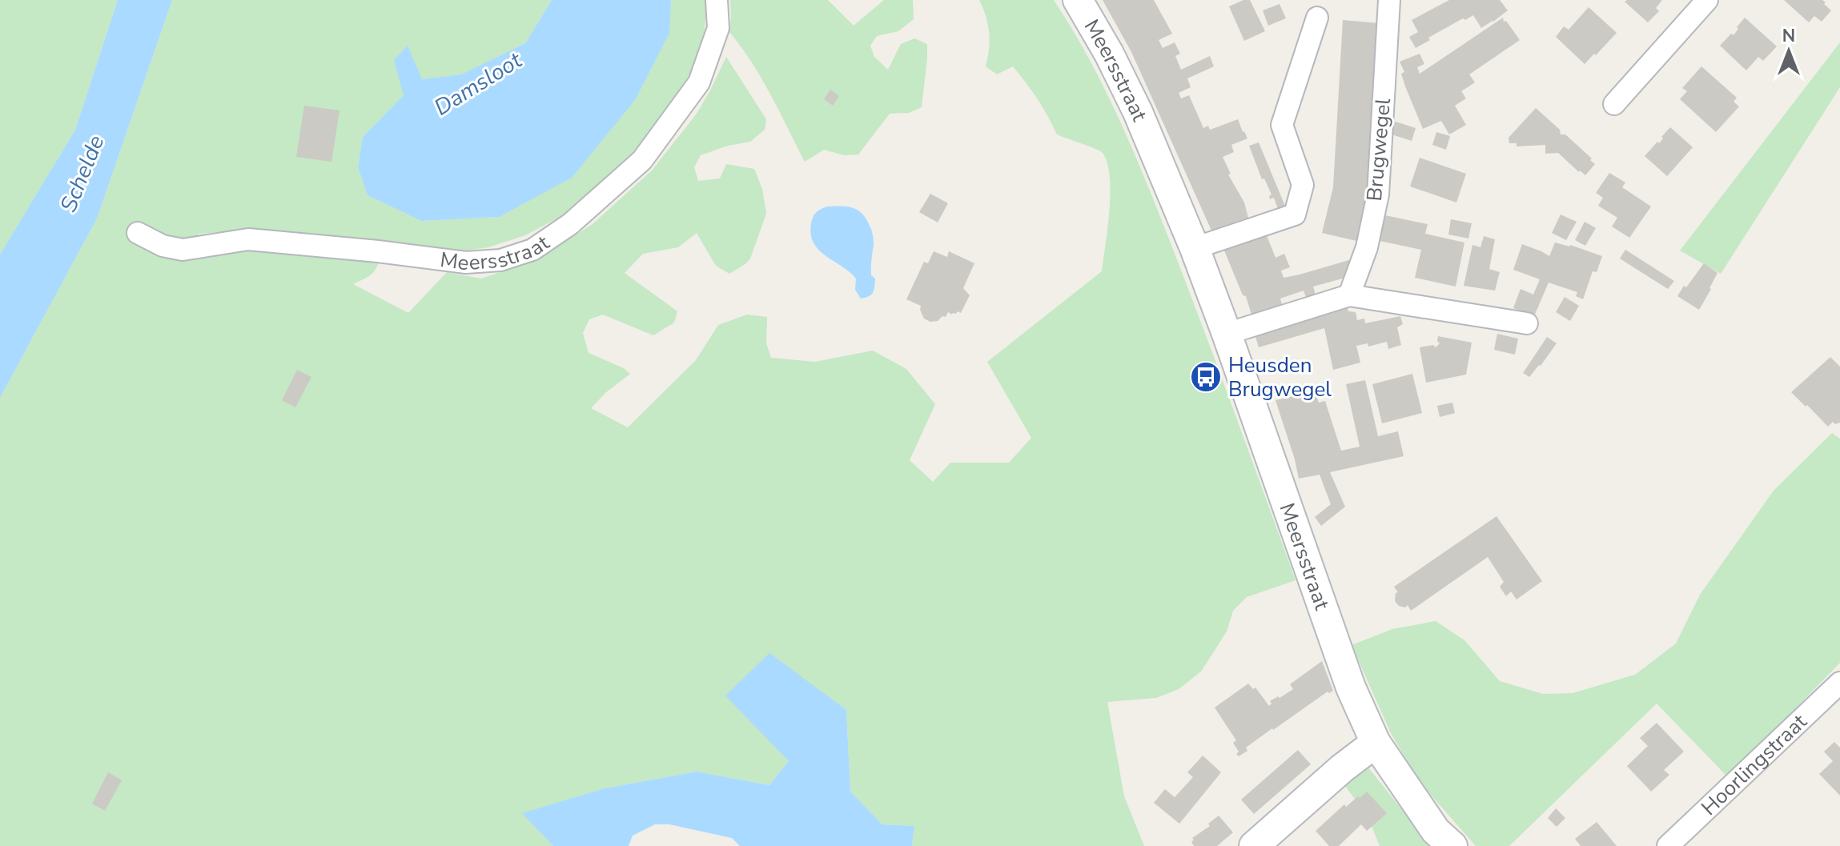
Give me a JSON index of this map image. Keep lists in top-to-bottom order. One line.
{"streets":{"main road":["Meersstraat"],"street":["Brugwegel","Hoorlingstraat"]},"water":["Damsloot","Schelde"],"places":{"bus stop":["Heusden Brugwegel"]},"north":"top"}
